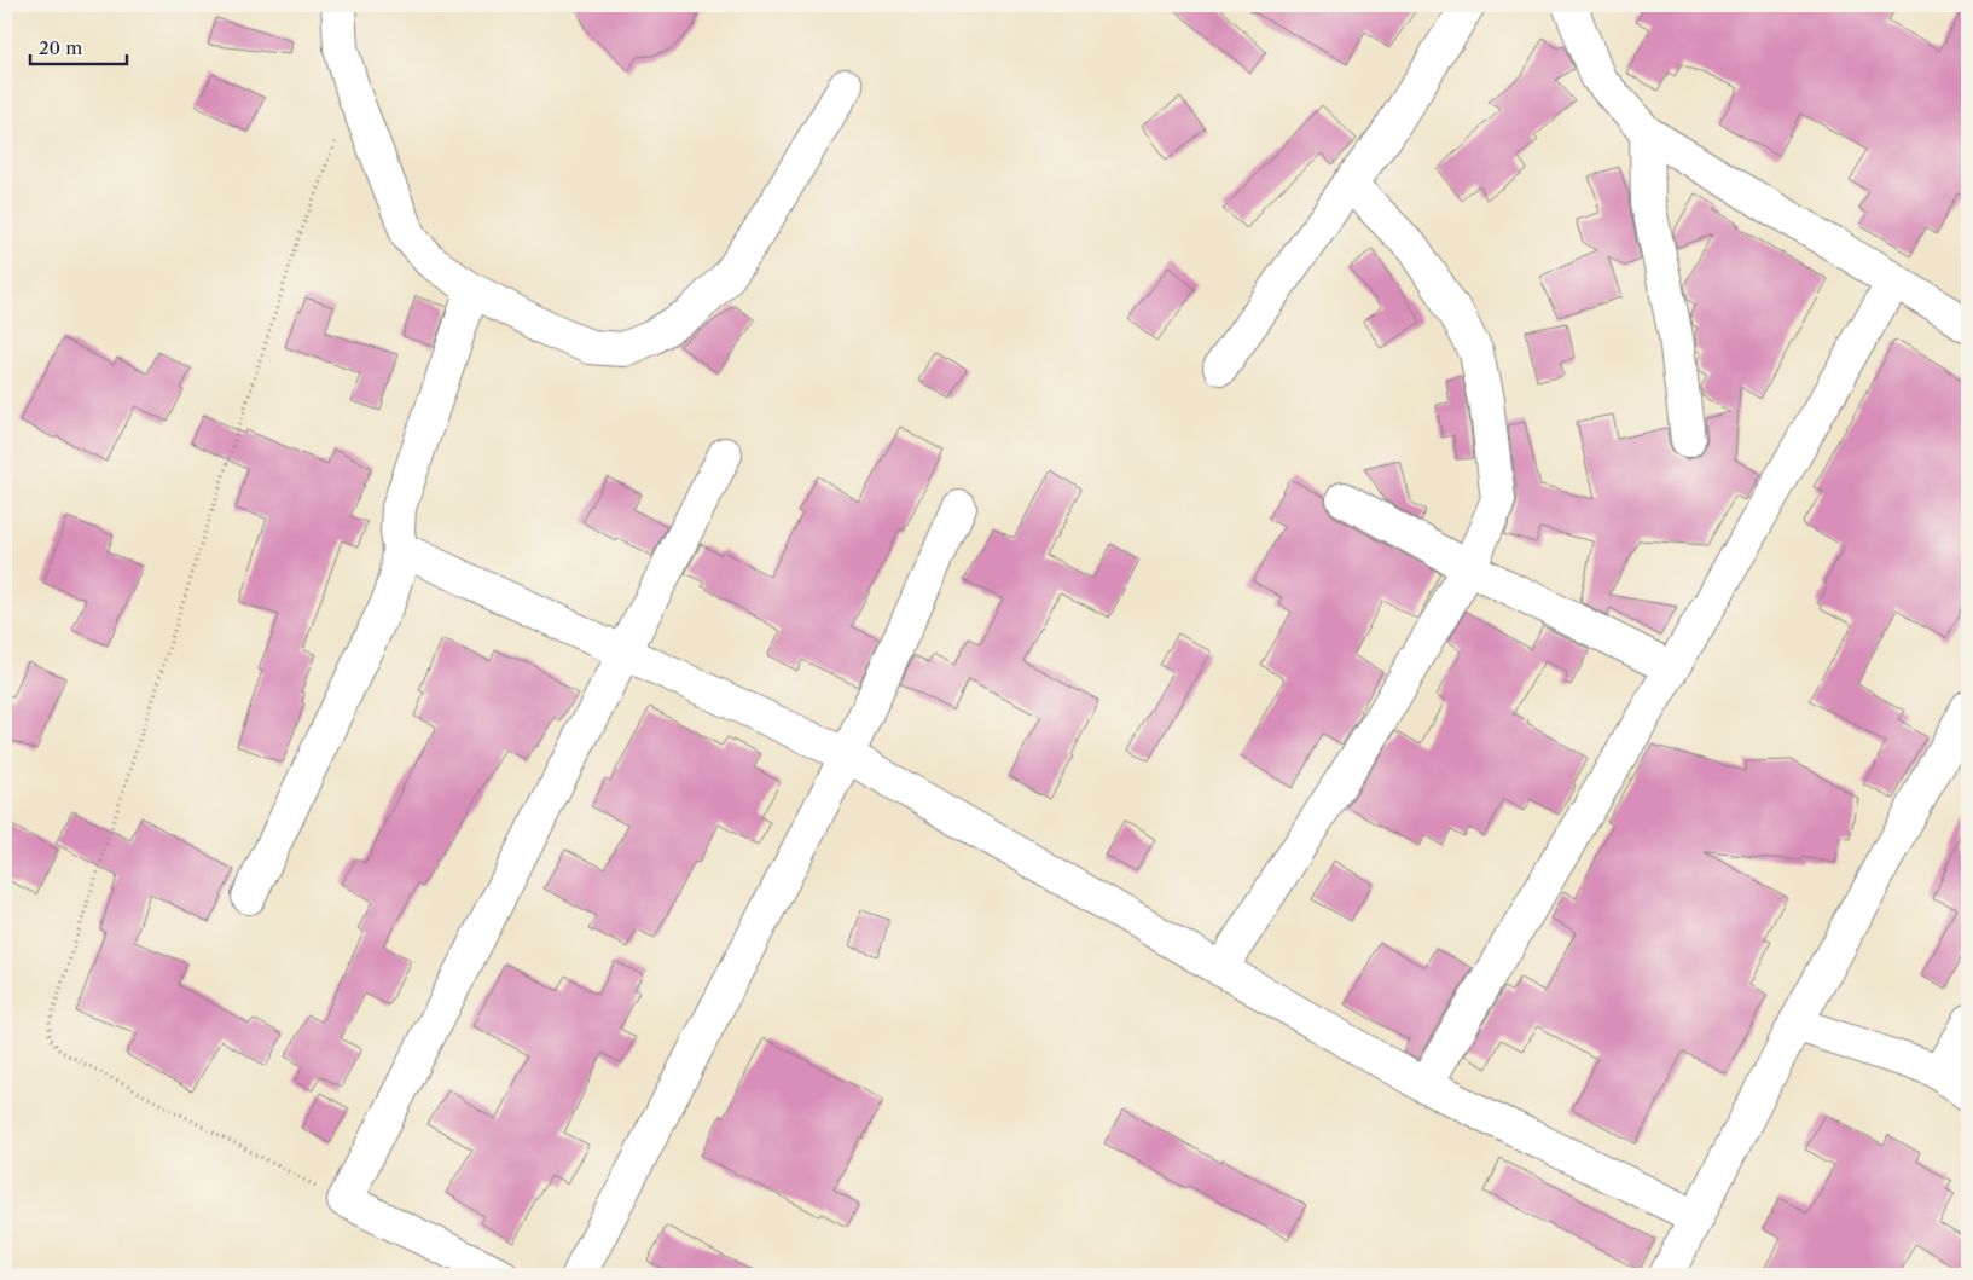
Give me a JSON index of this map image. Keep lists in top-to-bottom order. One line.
{"scale_bar":"20 m"}
